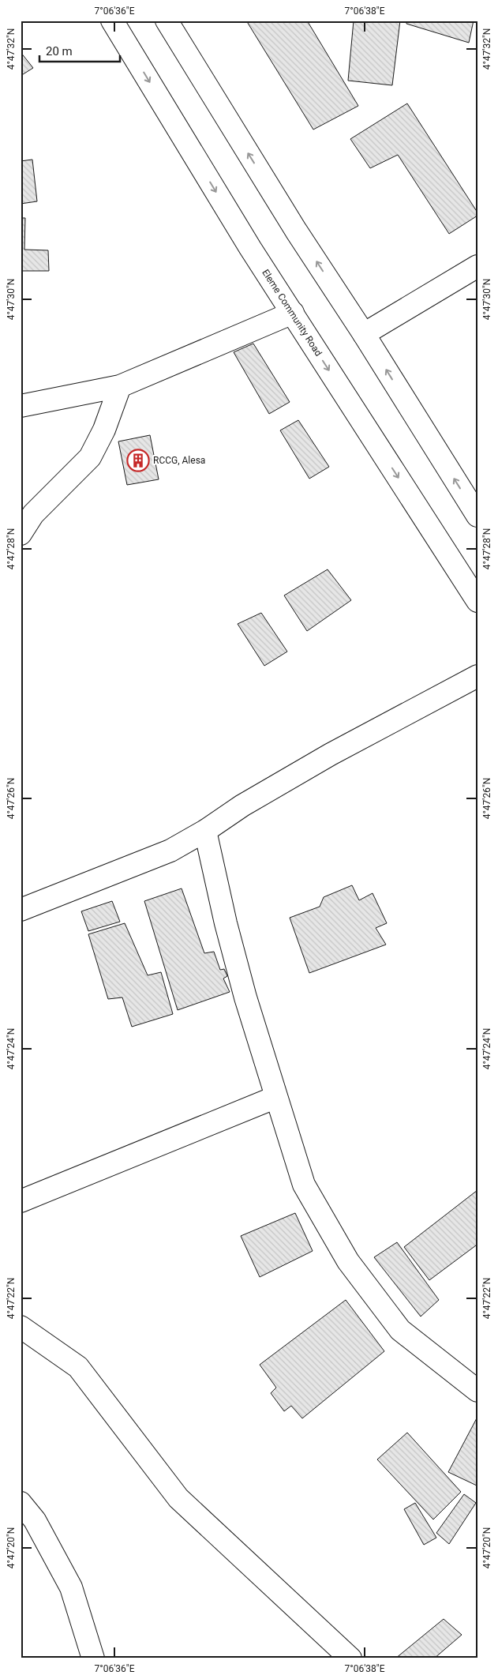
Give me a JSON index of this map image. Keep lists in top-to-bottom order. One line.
{"streets":{"street":["Eleme Community Road"]},"places":{"building":["RCCG, Alesa"]},"scale_bar":"20 m","coordinates":["7°06'36\"E","7°06'38\"E","4°47'32\"N","4°47'30\"N","4°47'28\"N","4°47'26\"N","4°47'24\"N","4°47'22\"N","4°47'20\"N"]}
